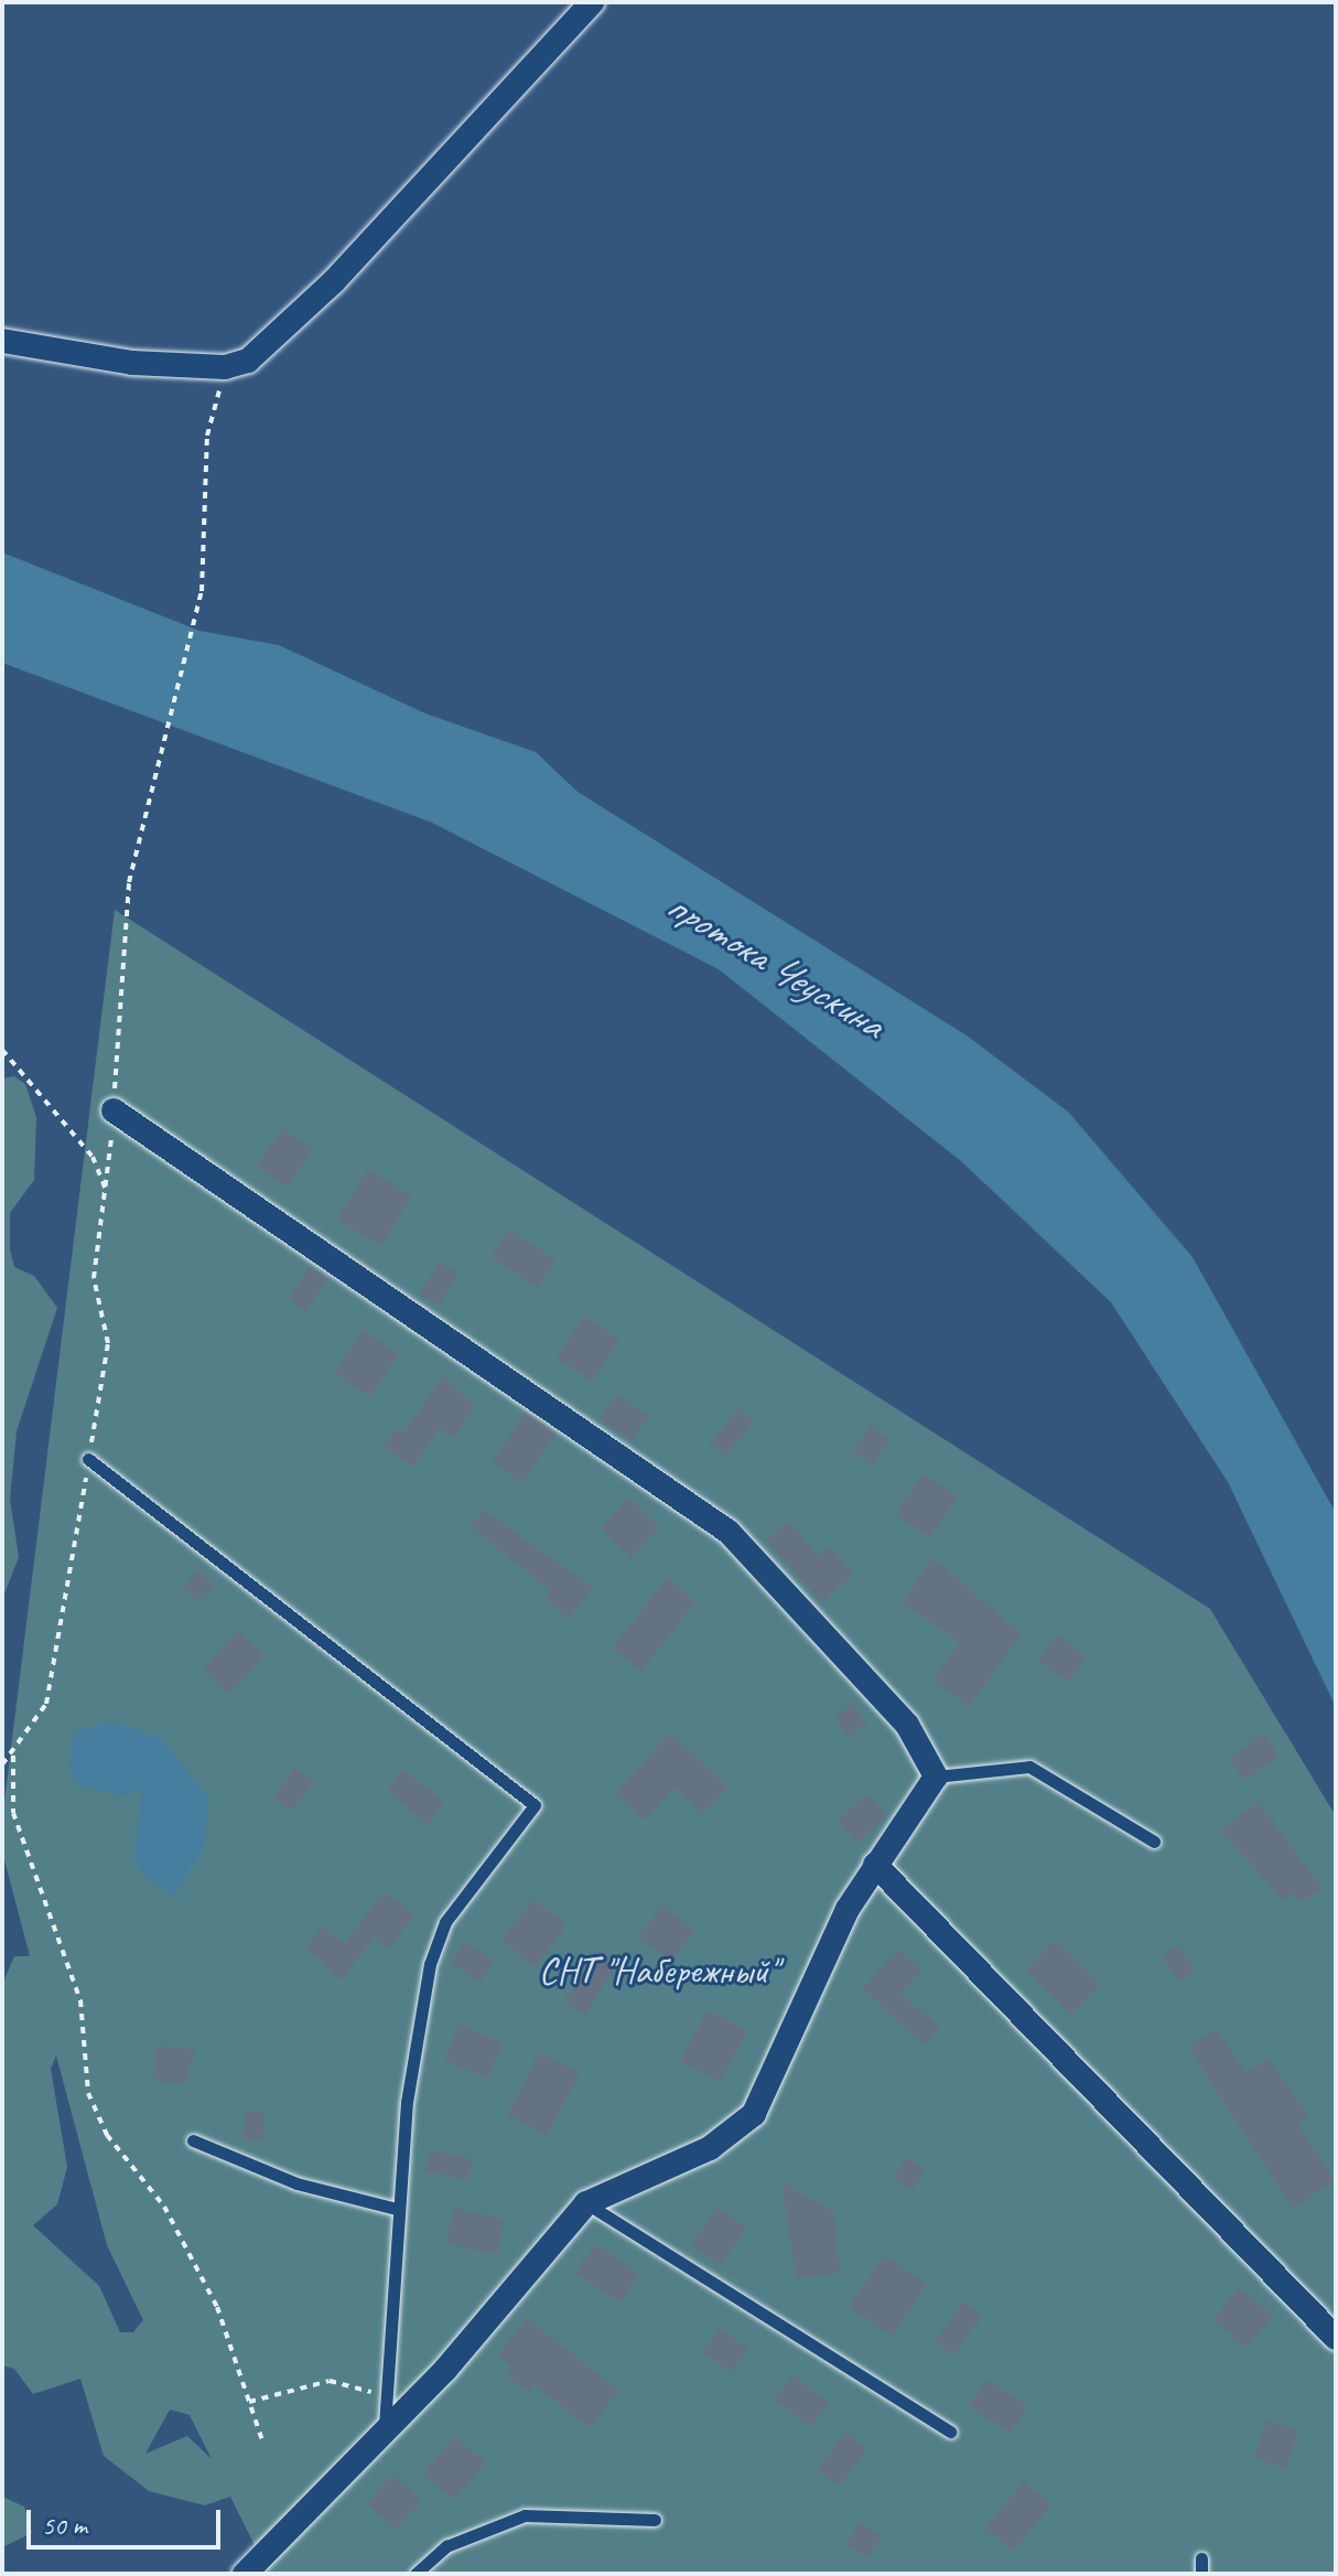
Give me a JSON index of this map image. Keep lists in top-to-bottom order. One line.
{"water":["протока Чеускина"],"parks":["СНТ \"Набережный\""],"scale_bar":"50 m"}
